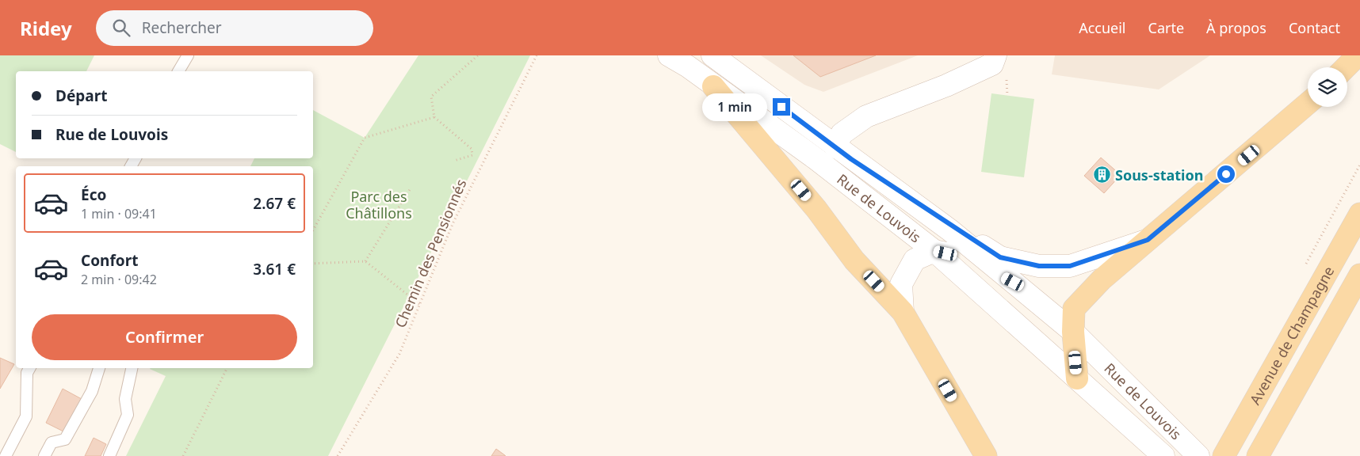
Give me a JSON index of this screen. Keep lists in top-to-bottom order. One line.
{"streets":{"main road":["Avenue de Champagne"],"street":["Rue de Louvois"],"path":["Chemin des Pensionnés"]},"parks":["Parc des Châtillons"],"places":{"building":["Sous-station"]},"page":{"header":"Ridey","search":"Rechercher","nav":["Accueil","Carte","À propos","Contact"],"banner":["Départ","Rue de Louvois"],"bubble":"1 min","list":[{"name":"Éco","note":"1 min · 09:41","value":"2.67 €"},{"name":"Confort","note":"2 min · 09:42","value":"3.61 €"}],"buttons":"Confirmer"}}
